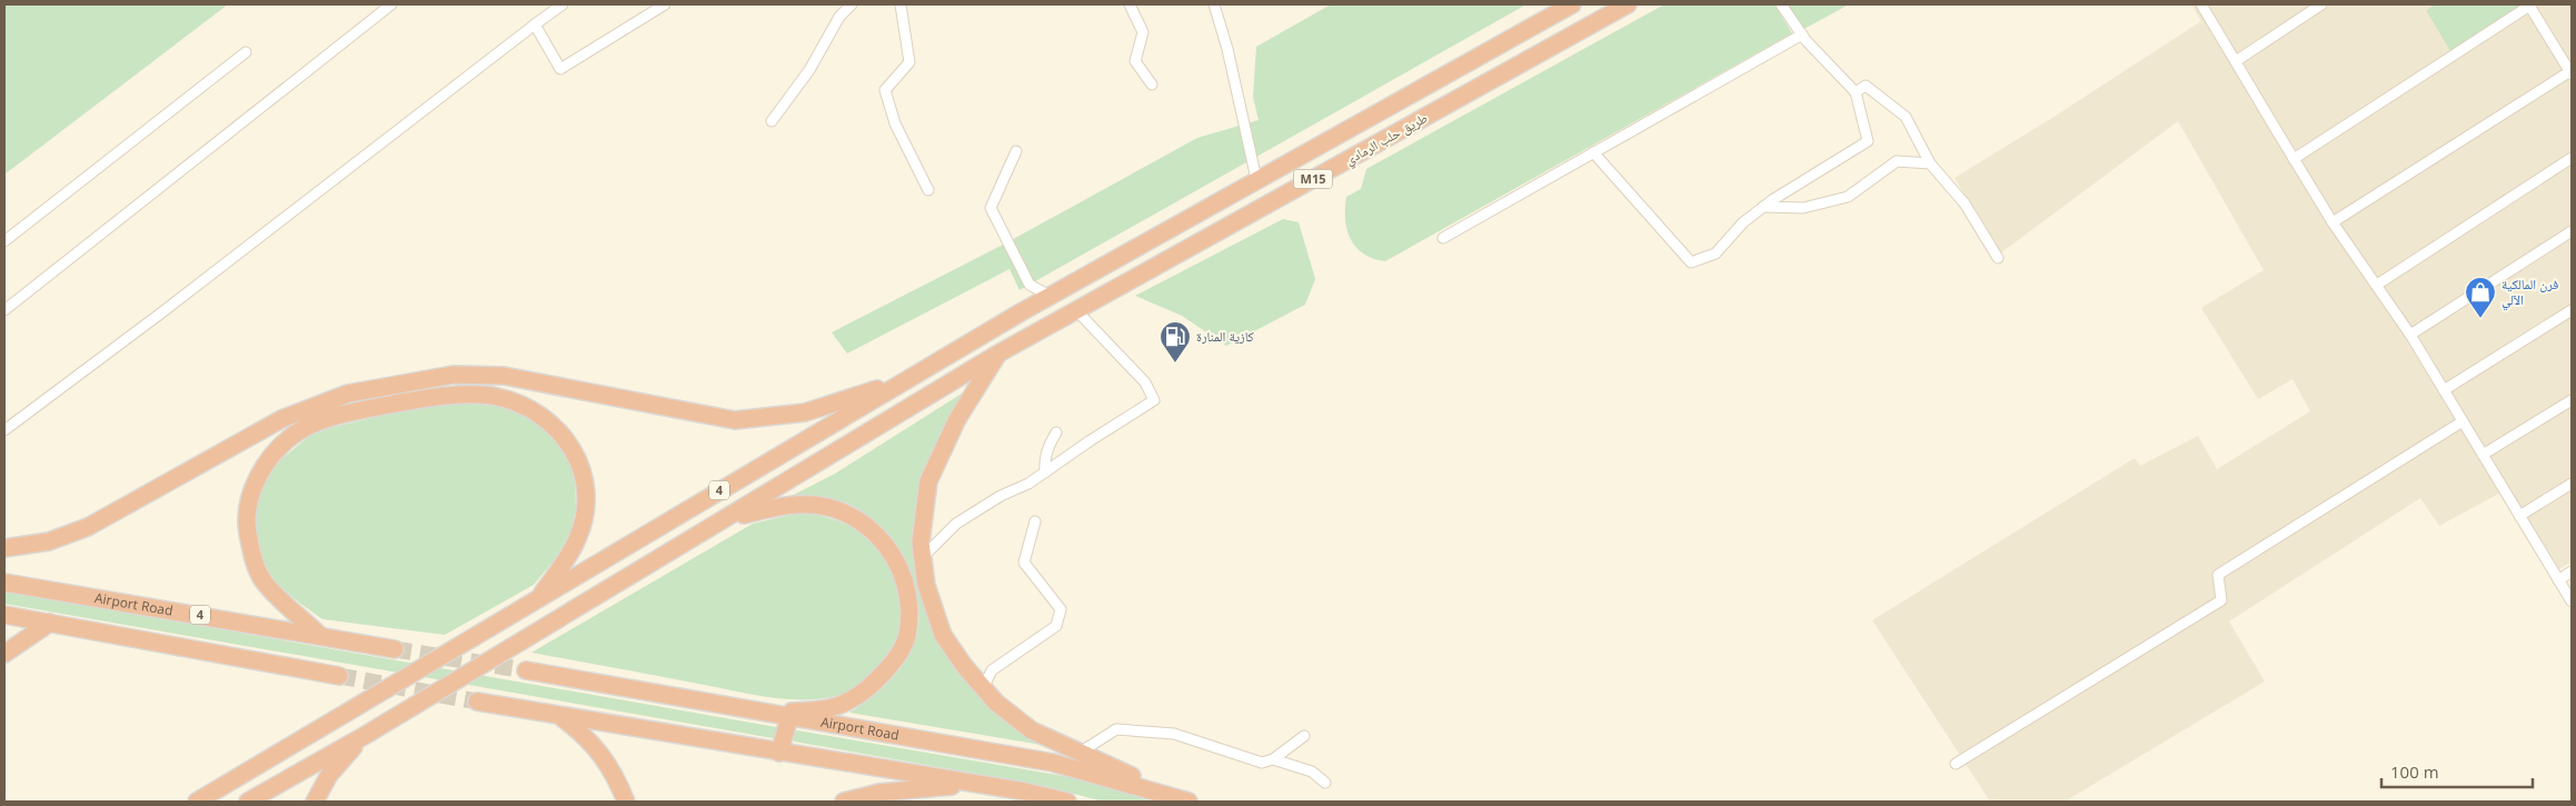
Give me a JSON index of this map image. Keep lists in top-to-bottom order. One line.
{"streets":{"highway":["طريق حلب الرمادي","M15","4","Airport Road"]},"crossings":[["طريق حلب الرمادي","4"]],"places":{"shop":["فرن المالكية الآلي"],"fuel station":["كازية المنارة"]},"scale_bar":"100 m"}
